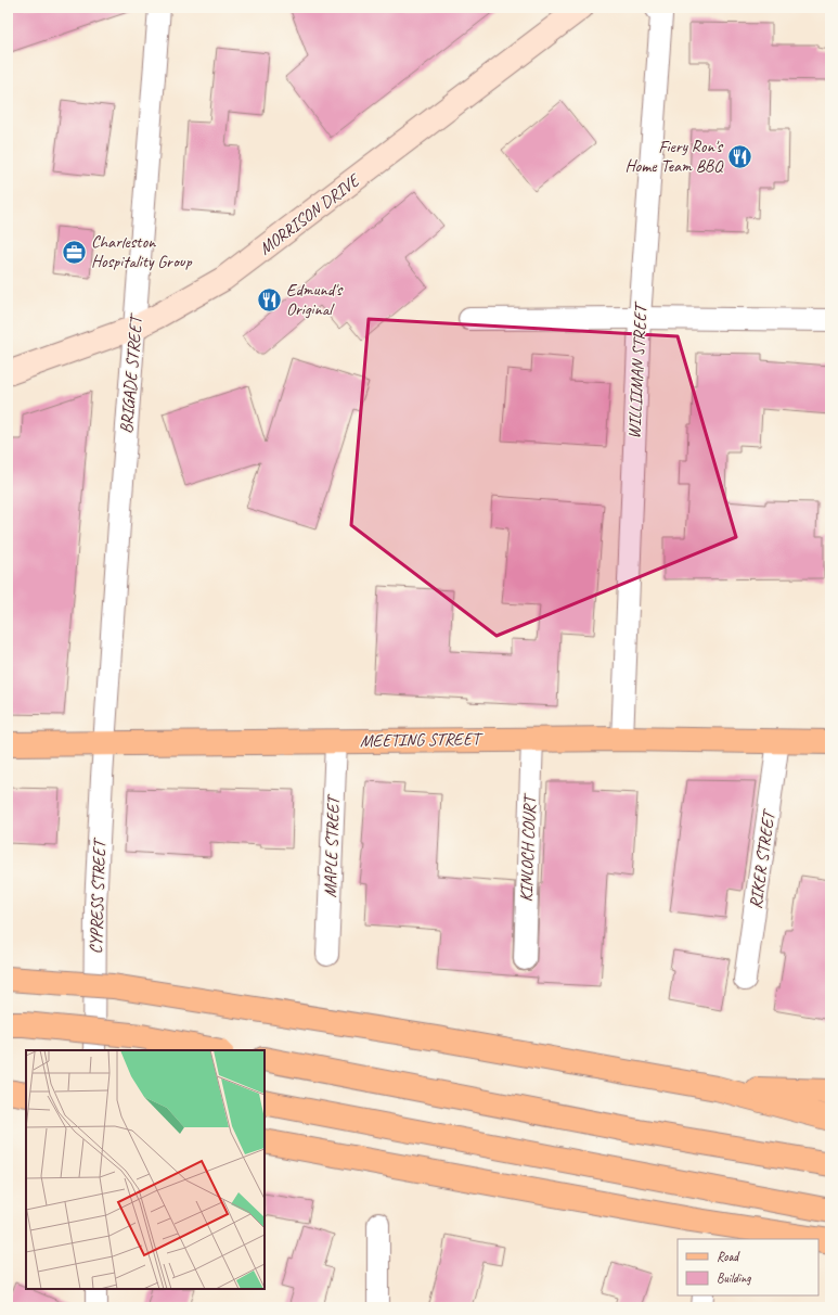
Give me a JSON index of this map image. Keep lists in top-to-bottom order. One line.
{"streets":{"main road":["MORRISON DRIVE","MEETING STREET"],"street":["WILLIIMAN STREET","BRIGADE STREET","MAPLE STREET","KINLOCH COURT","RIKER STREET","CYPRESS STREET"]},"crossings":[["MORRISON DRIVE","BRIGADE STREET"],["WILLIIMAN STREET","MEETING STREET"],["BRIGADE STREET","MEETING STREET"],["BRIGADE STREET","CYPRESS STREET"],["MEETING STREET","MAPLE STREET"],["MEETING STREET","KINLOCH COURT"],["MEETING STREET","RIKER STREET"],["MEETING STREET","CYPRESS STREET"]],"places":{"restaurant":["Fiery Ron's Home Team BBQ","Edmund's Original"],"office":["Charleston Hospitality Group"]},"legend":["Road","Building"]}
